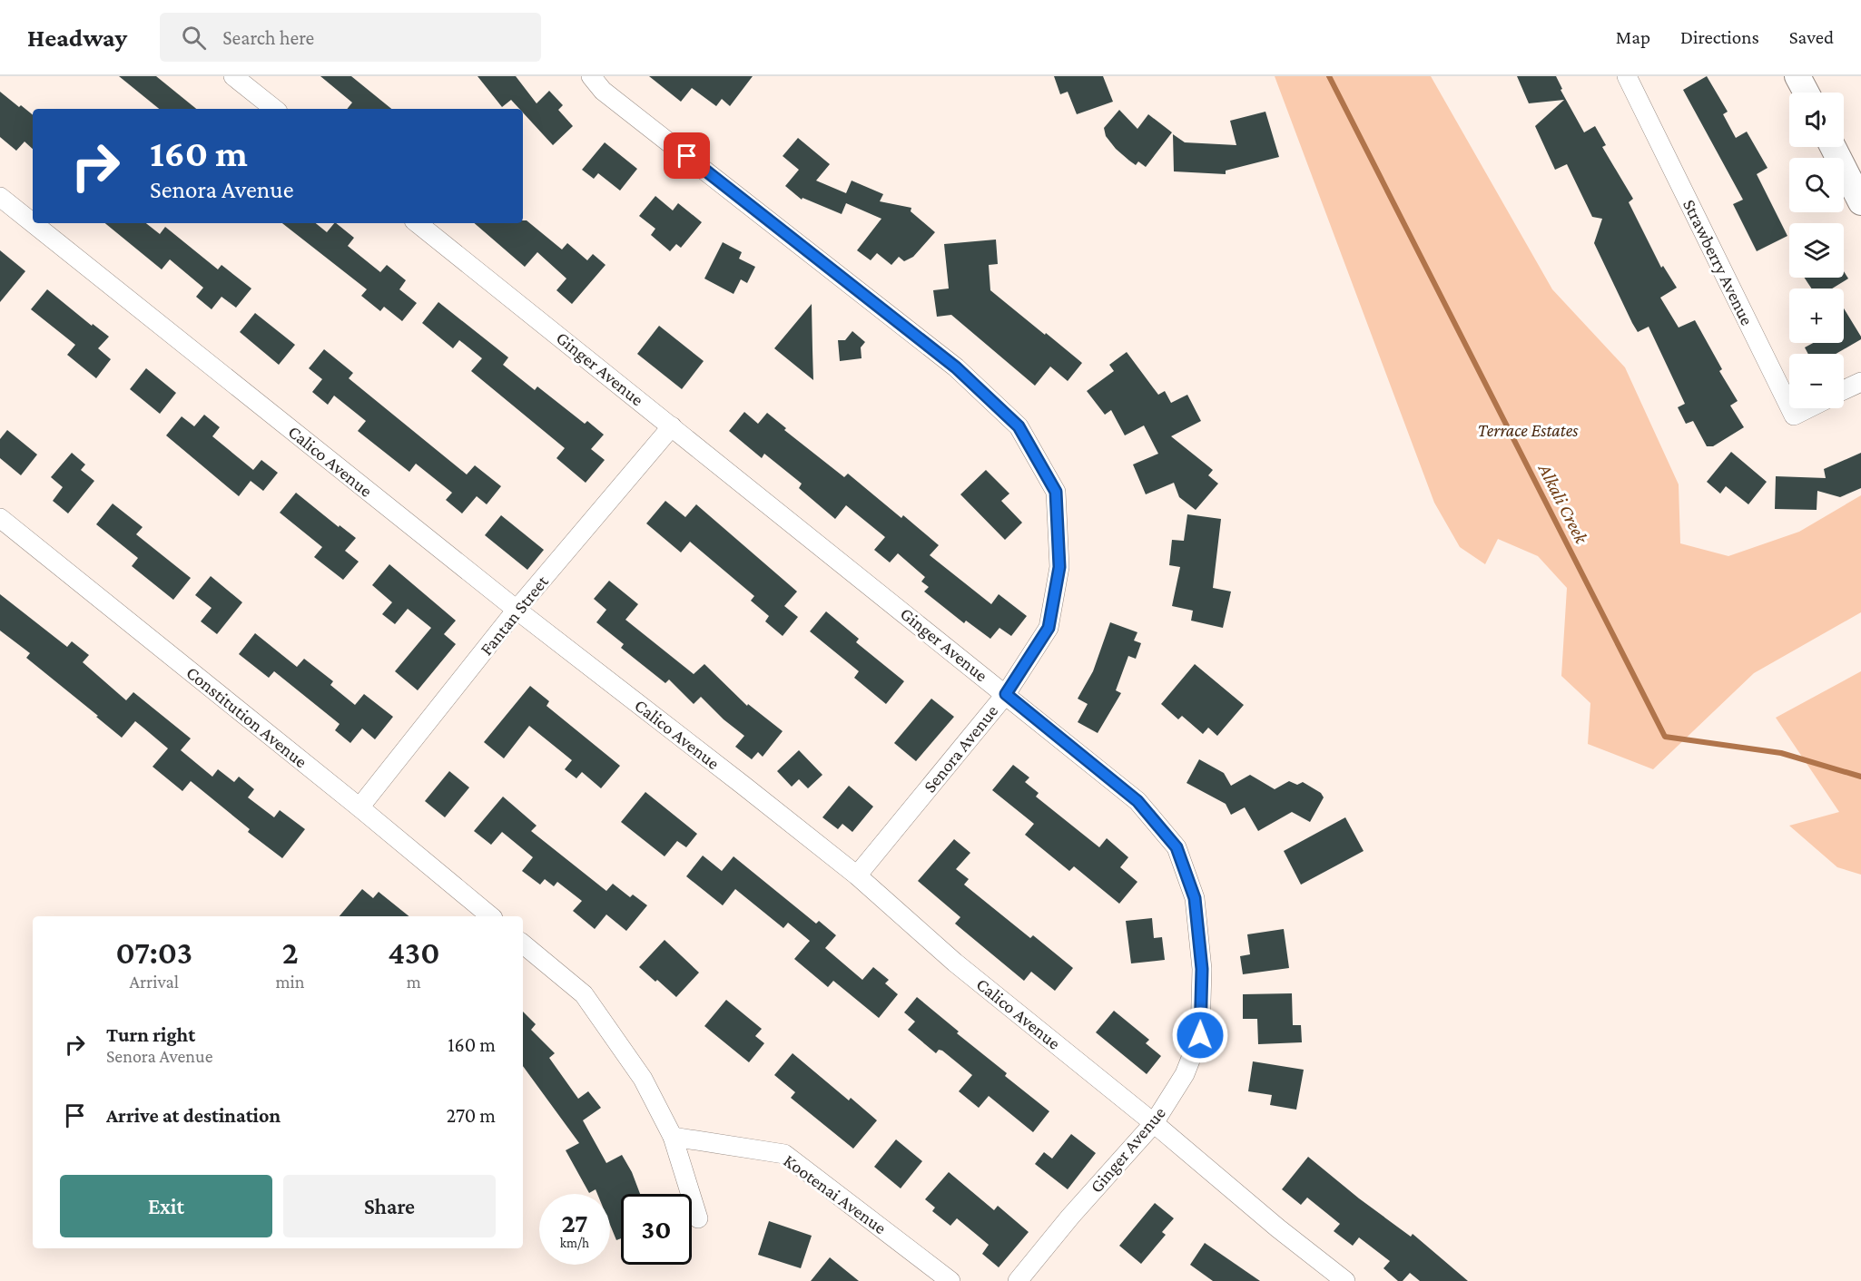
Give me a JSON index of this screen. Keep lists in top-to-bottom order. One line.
{"streets":{"street":["Strawberry Avenue","Ginger Avenue","Calico Avenue","Fantan Street","Constitution Avenue","Senora Avenue","Kootenai Avenue"]},"crossings":[["Ginger Avenue","Calico Avenue"],["Ginger Avenue","Fantan Street"],["Ginger Avenue","Senora Avenue"],["Calico Avenue","Fantan Street"],["Calico Avenue","Senora Avenue"],["Fantan Street","Constitution Avenue"]],"water":["Alkali Creek"],"parks":["Terrace Estates"],"page":{"header":"Headway","search":"Search here","nav":["Map","Directions","Saved"],"map_buttons":["+","−"],"turn":["160 m","Senora Avenue"],"eta":["07:03","Arrival","2","min","430","m"],"list":[{"name":"Turn right","note":"Senora Avenue","value":"160 m"},{"name":"Arrive at destination","value":"270 m"}],"buttons":["Exit","Share"],"speed":"27 km/h","limit":"30"}}
